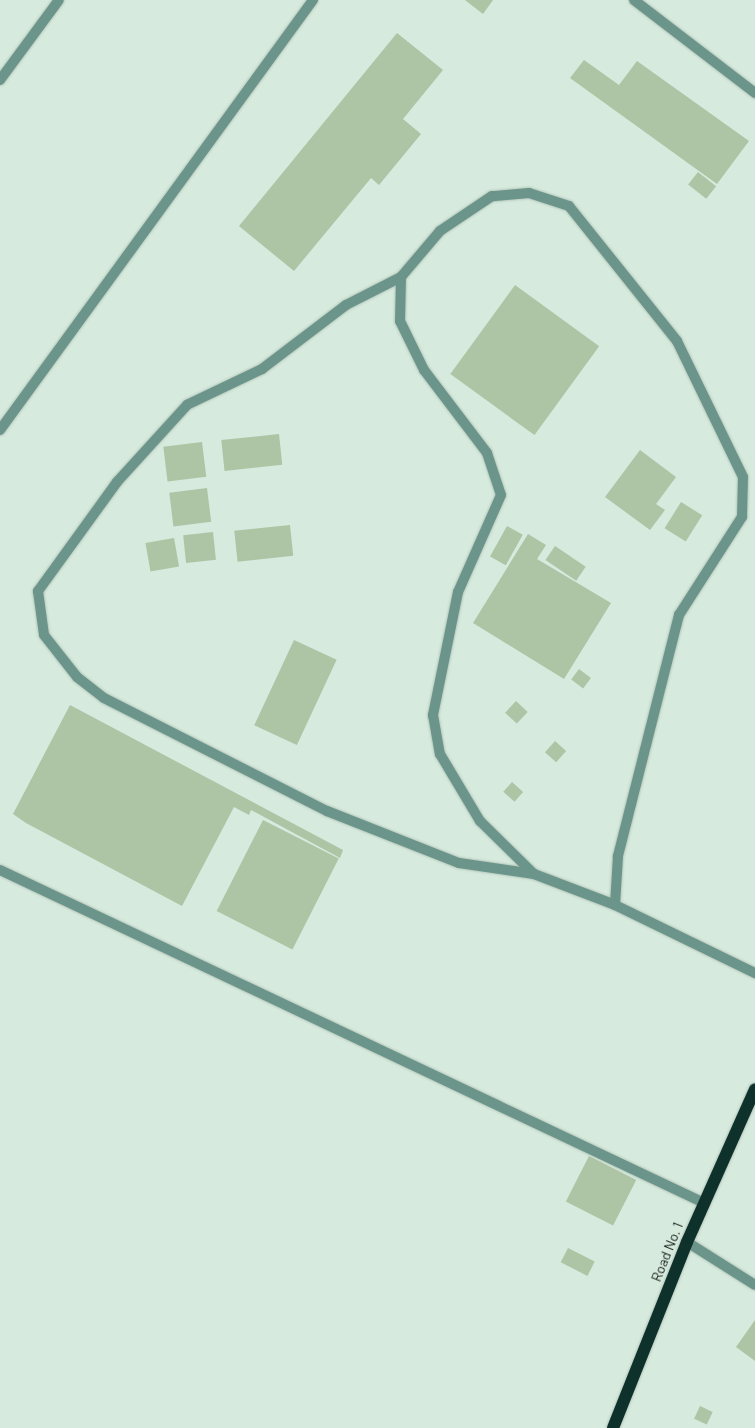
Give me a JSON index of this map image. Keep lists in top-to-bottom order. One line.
{"streets":{"highway":["Road No. 1"]}}
